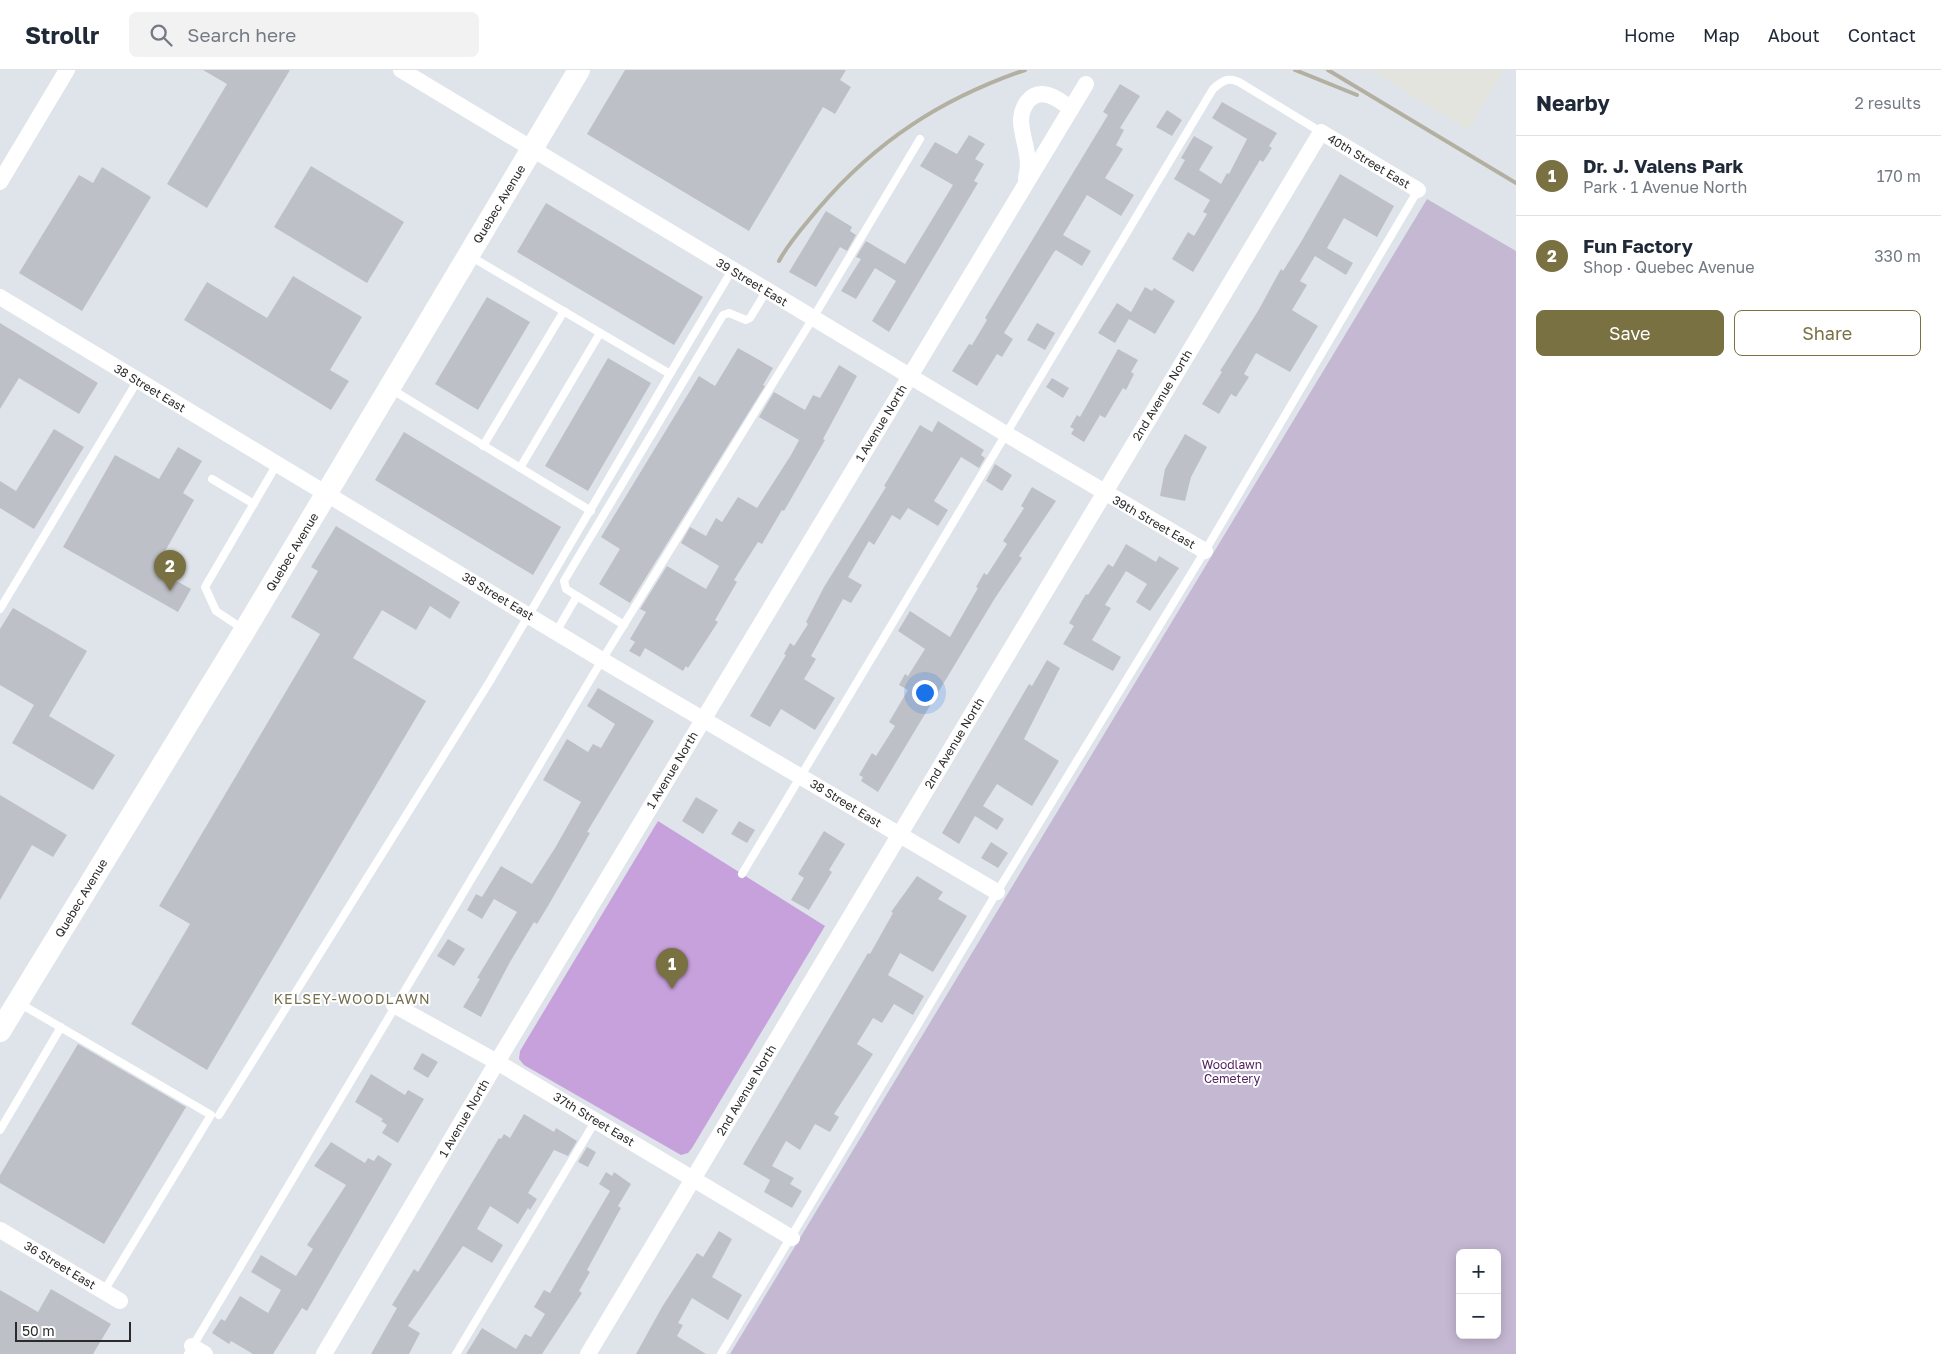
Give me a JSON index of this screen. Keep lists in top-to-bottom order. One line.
{"streets":{"street":["40th Street East","Quebec Avenue","39 Street East","38 Street East","2nd Avenue North","1 Avenue North","39th Street East","37th Street East","36 Street East"]},"crossings":[["40th Street East","2nd Avenue North"],["Quebec Avenue","39 Street East"],["Quebec Avenue","38 Street East"],["39 Street East","2nd Avenue North"],["39 Street East","1 Avenue North"],["39 Street East","39th Street East"],["38 Street East","2nd Avenue North"],["38 Street East","1 Avenue North"],["2nd Avenue North","39th Street East"],["2nd Avenue North","37th Street East"],["1 Avenue North","37th Street East"]],"districts":["KELSEY-WOODLAWN"],"parks":["Woodlawn Cemetery"],"scale_bar":"50 m","page":{"header":"Strollr","search":"Search here","nav":["Home","Map","About","Contact"],"heading":["Nearby","2 results"],"list":[{"mark":"1","name":"Dr. J. Valens Park","note":"Park · 1 Avenue North","value":"170 m"},{"mark":"2","name":"Fun Factory","note":"Shop · Quebec Avenue","value":"330 m"}],"buttons":["Save","Share"],"pins":["2","1"],"map_buttons":["+","−"],"scale":"50 m"}}
